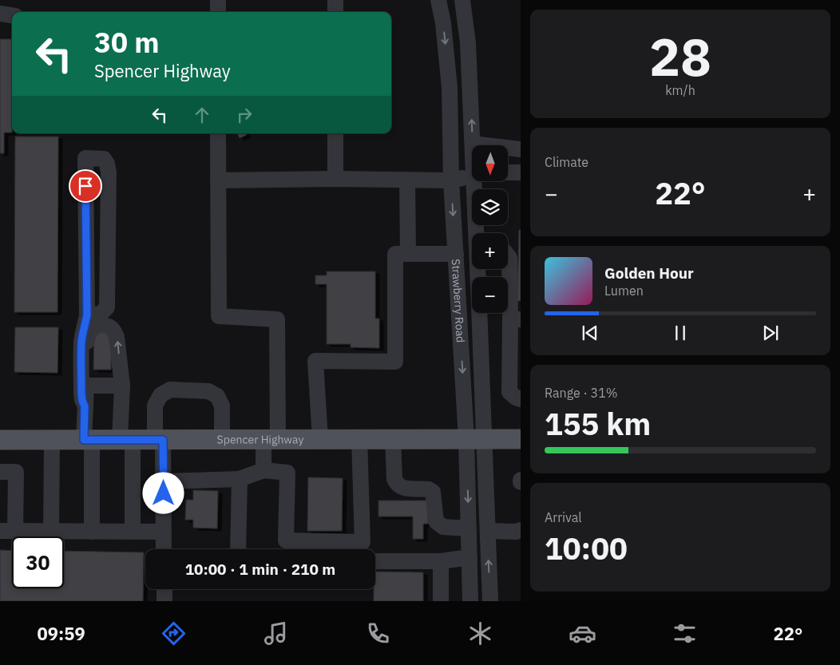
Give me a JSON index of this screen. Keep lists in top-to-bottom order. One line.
{"streets":{"main road":["Spencer Highway"],"street":["Strawberry Road"]},"crossings":[["Strawberry Road","Spencer Highway"]],"north":"bottom","page":{"tile":[["28","km/h"],"Climate",["Range · 31%","155 km"],["Arrival","10:00"]],"turn":["30 m","Spencer Highway"],"map_buttons":["+","−"],"heat":["−","22°","+"],"song":["Golden Hour","Lumen"],"limit":"30","trip":"10:00 · 1 min · 210 m","tabs":["09:59","22°"]}}
